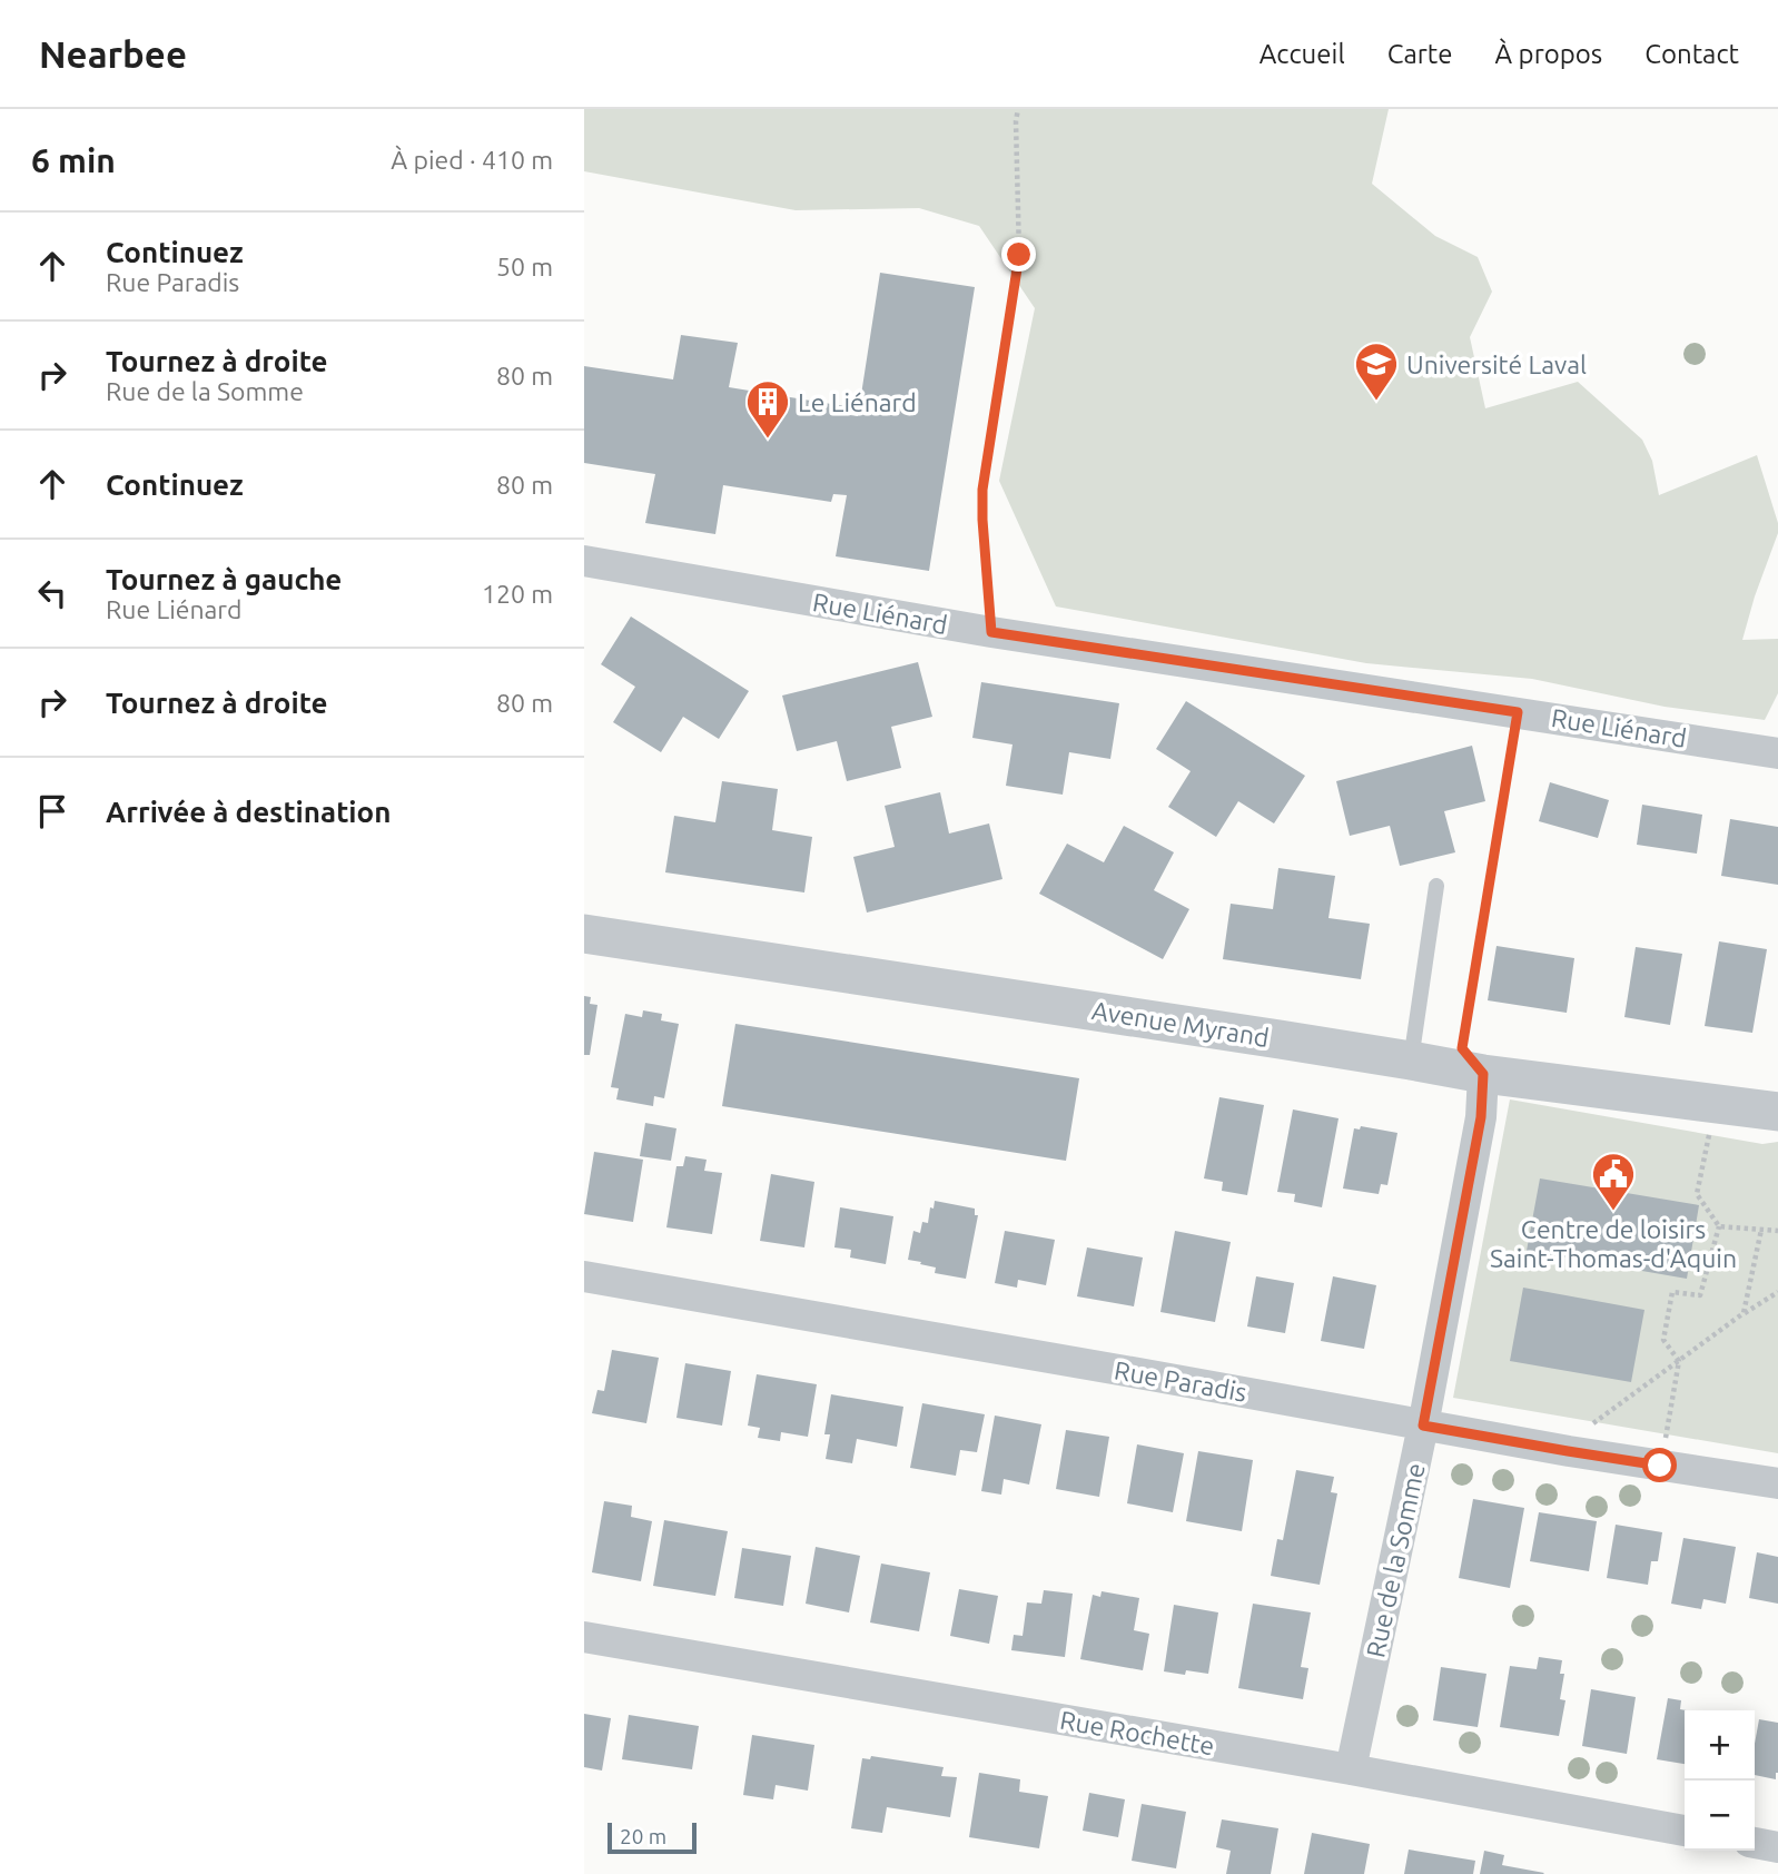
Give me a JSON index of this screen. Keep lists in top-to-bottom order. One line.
{"streets":{"street":["Rue Liénard","Avenue Myrand","Rue Paradis","Rue de la Somme","Rue Rochette"]},"crossings":[["Avenue Myrand","Rue de la Somme"],["Rue Paradis","Rue de la Somme"],["Rue de la Somme","Rue Rochette"]],"places":{"school or university":["Université Laval"],"building":["Le Liénard"],"public building":["Centre de loisirs Saint-Thomas-d'Aquin"]},"scale_bar":"20 m","page":{"header":"Nearbee","nav":["Accueil","Carte","À propos","Contact"],"heading":["6 min","À pied · 410 m"],"list":[["Continuez","Rue Paradis","50 m"],["Tournez à droite","Rue de la Somme","80 m"],["Continuez","80 m"],["Tournez à gauche","Rue Liénard","120 m"],["Tournez à droite","80 m"],"Arrivée à destination"],"map_buttons":["+","−"],"scale":"20 m"}}
